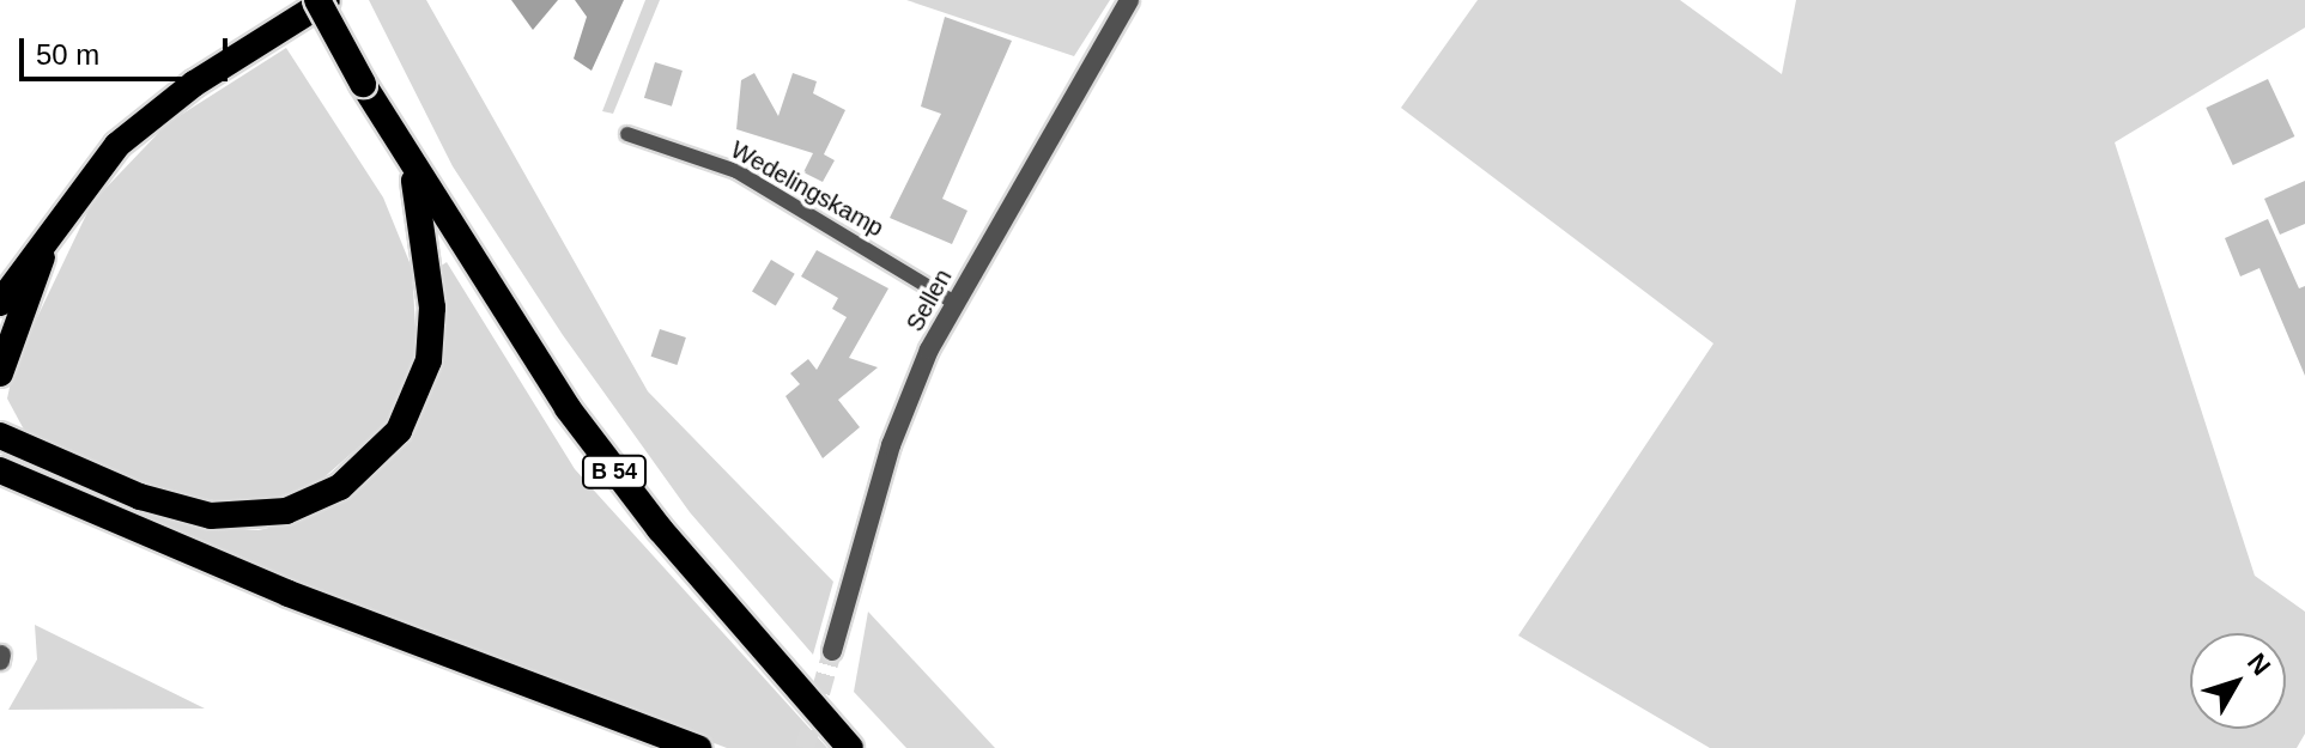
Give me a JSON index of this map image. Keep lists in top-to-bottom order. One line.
{"streets":{"highway":["B 54"],"street":["Sellen"],"lane":["Wedelingskamp"]},"crossings":[["Wedelingskamp","Sellen"]],"scale_bar":"50 m","north":"top right"}
